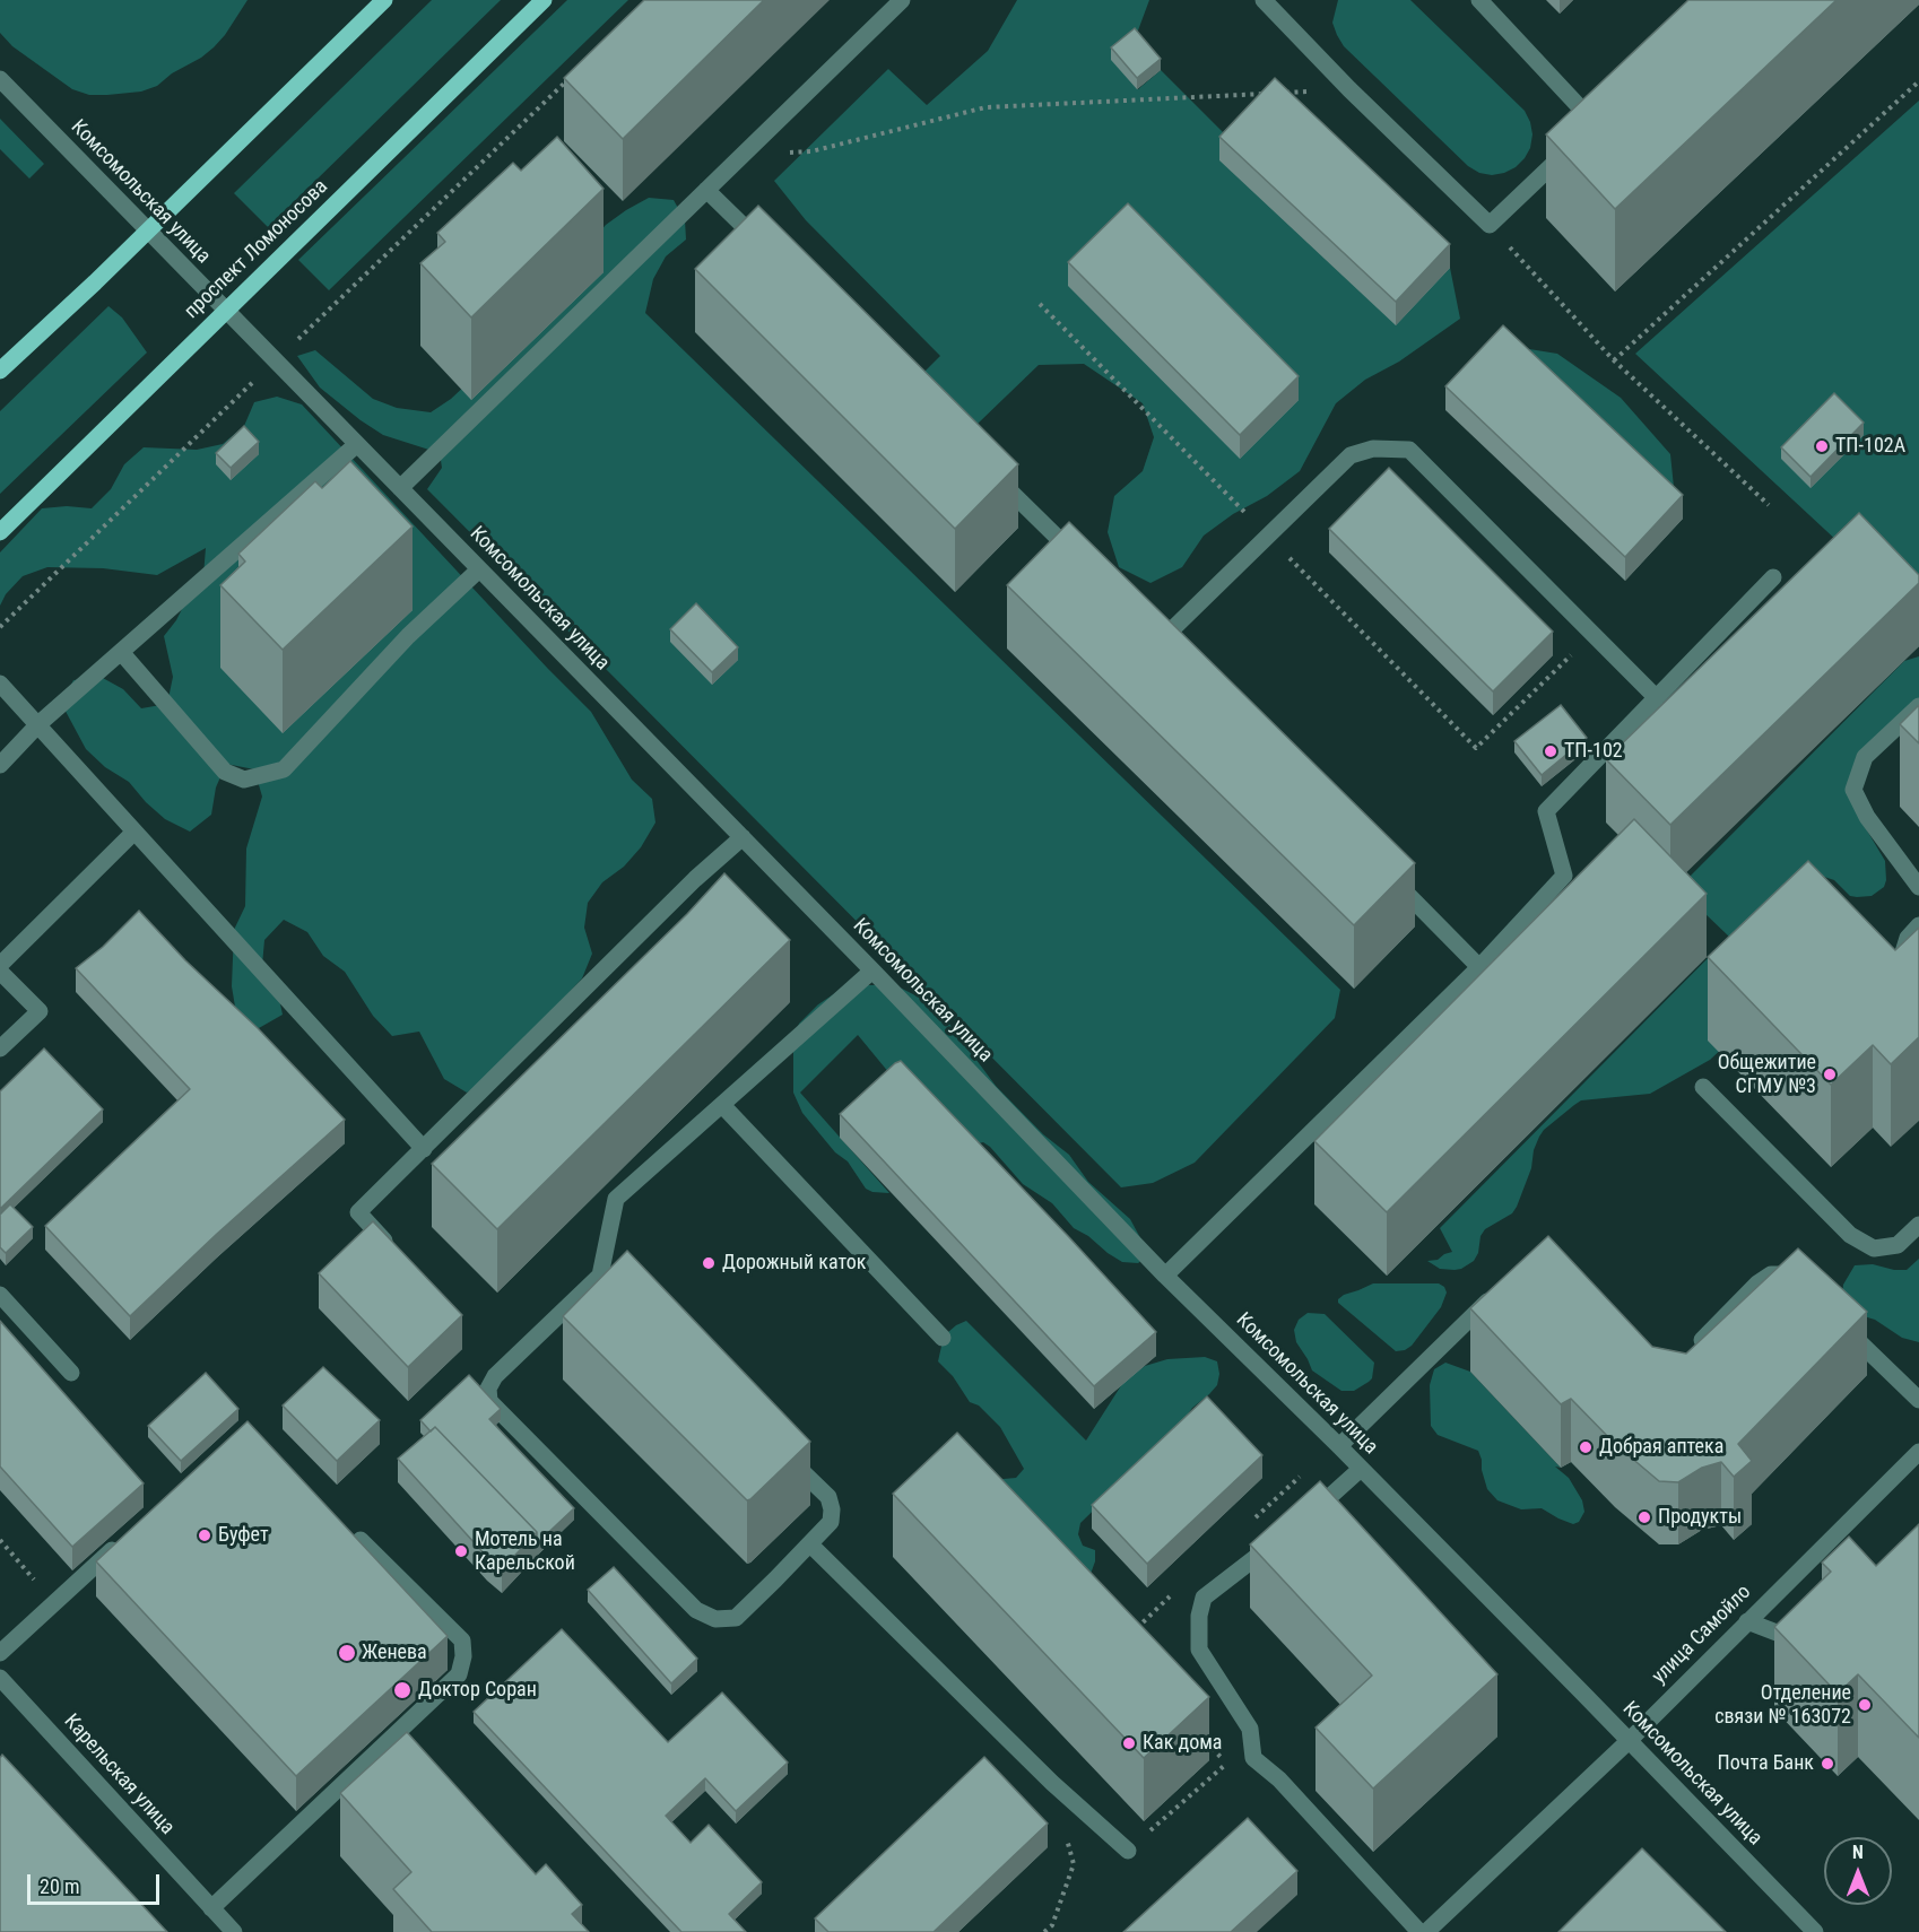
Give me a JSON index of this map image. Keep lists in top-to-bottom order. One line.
{"streets":{"main road":["проспект Ломоносова"],"street":["Комсомольская улица","улица Самойло","Карельская улица"]},"crossings":[["Комсомольская улица","проспект Ломоносова"],["Комсомольская улица","улица Самойло"]],"places":["ТП-102А","ТП-102","Общежитие СГМУ №3","Дорожный каток","Добрая аптека","Продукты","Буфет","Мотель на Карельской","Женева","Доктор Соран","Отделение связи № 163072","Как дома","Почта Банк"],"scale_bar":"20 m","north":"top"}
